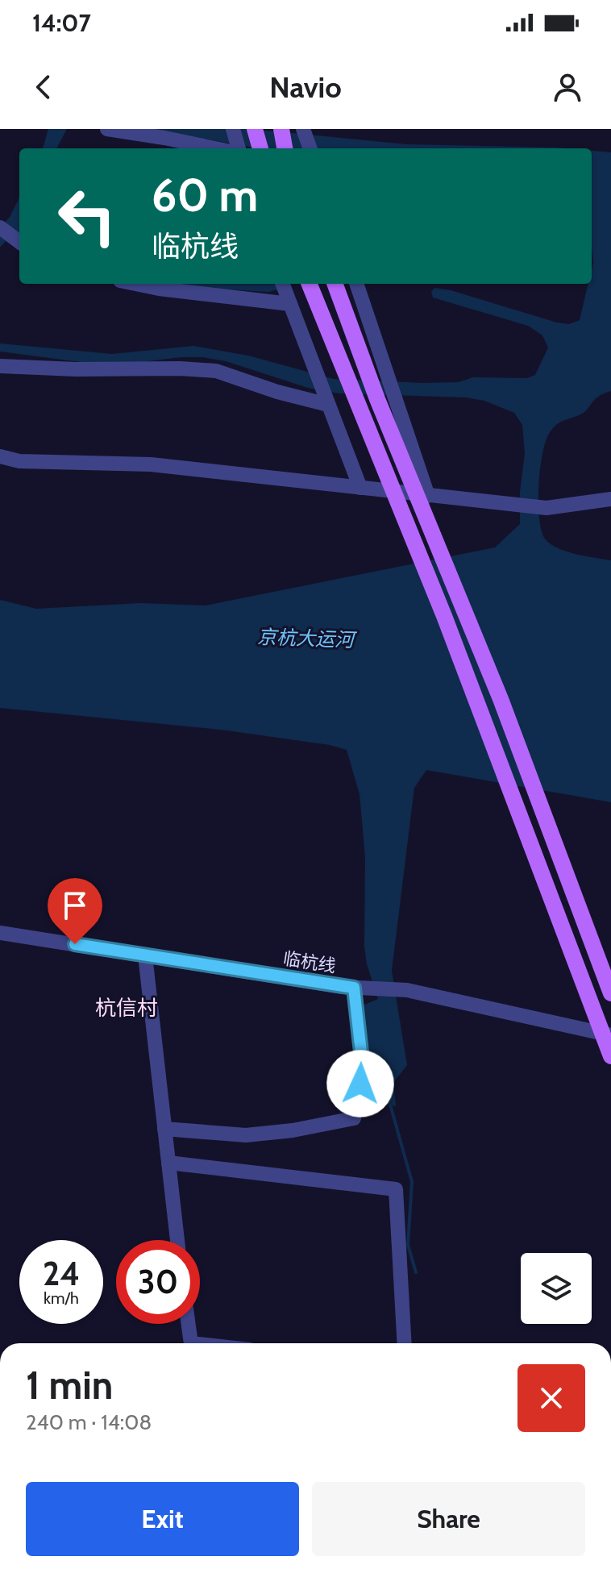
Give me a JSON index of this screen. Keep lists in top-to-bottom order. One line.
{"streets":{"street":["临杭线"]},"districts":["杭信村"],"water":["京杭大运河"],"page":{"status":"14:07","header":"Navio","turn":["60 m","临杭线"],"speed":"24 km/h","limit":"30","heading":["1 min","240 m · 14:08"],"buttons":["Exit","Share"]}}
